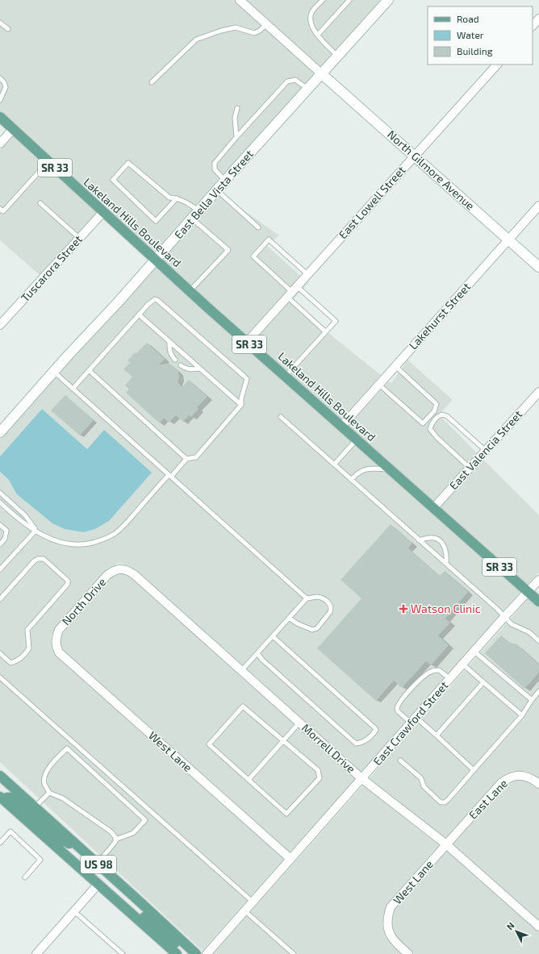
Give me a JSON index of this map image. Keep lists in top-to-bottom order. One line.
{"streets":{"main road":["SR 33","Lakeland Hills Boulevard","US 98"],"street":["North Gilmore Avenue","East Bella Vista Street","East Lowell Street","Tuscarora Street","Lakehurst Street","East Valencia Street","North Drive","East Crawford Street","Morrell Drive","West Lane","East Lane"]},"crossings":[["North Gilmore Avenue","East Bella Vista Street"],["North Gilmore Avenue","East Lowell Street"],["North Gilmore Avenue","Lakehurst Street"],["East Bella Vista Street","Lakeland Hills Boulevard"],["East Lowell Street","Lakeland Hills Boulevard"],["Lakeland Hills Boulevard","Tuscarora Street"],["Lakeland Hills Boulevard","Lakehurst Street"],["Lakeland Hills Boulevard","East Valencia Street"],["Lakeland Hills Boulevard","East Crawford Street"],["North Drive","Morrell Drive"],["North Drive","West Lane"],["East Crawford Street","Morrell Drive"],["East Crawford Street","West Lane"],["Morrell Drive","West Lane"],["Morrell Drive","East Lane"],["West Lane","East Lane"]],"places":{"health":["Watson Clinic"]},"legend":["Road","Water","Building"],"north":"top left"}
